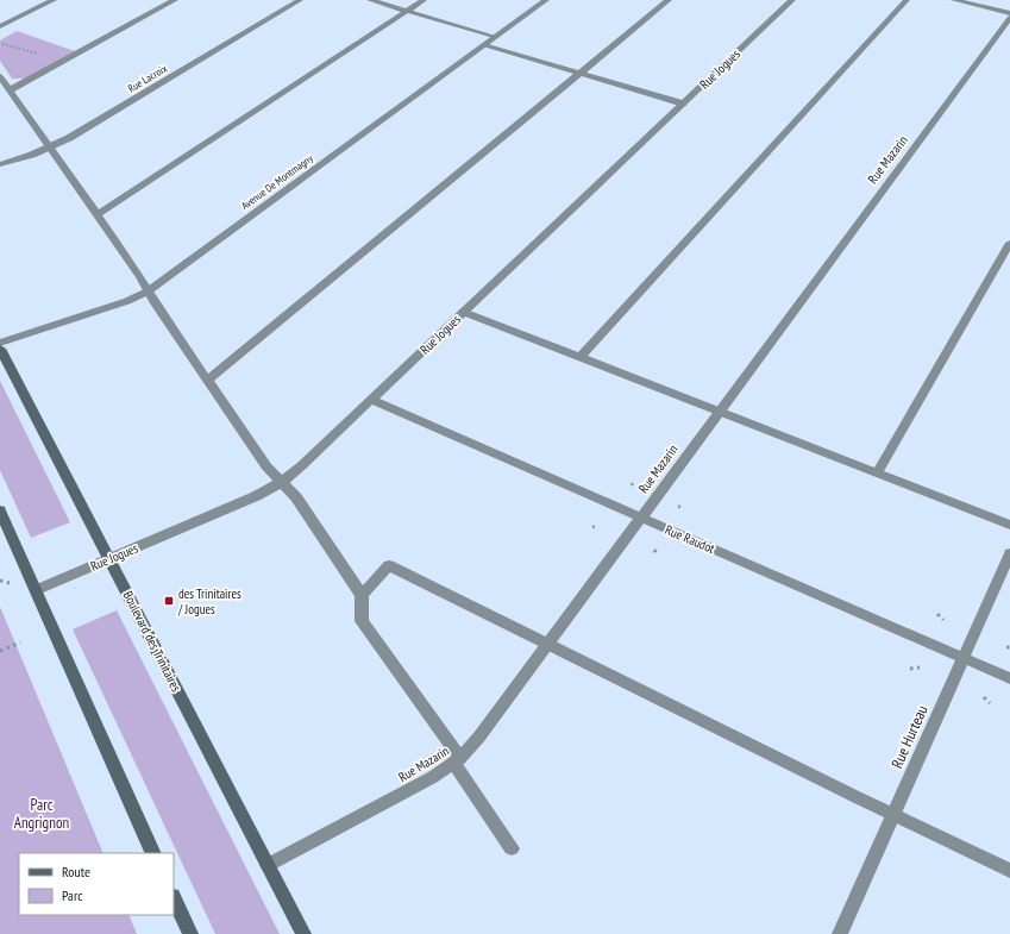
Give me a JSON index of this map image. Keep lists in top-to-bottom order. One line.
{"streets":{"main road":["Boulevard des Trinitaires"],"street":["Rue Jogues","Rue Lacroix","Rue Mazarin","Avenue De Montmagny","Rue Raudot","Rue Hurteau"]},"crossings":[["Rue Jogues","Rue Raudot"],["Rue Jogues","Boulevard des Trinitaires"],["Rue Mazarin","Rue Raudot"],["Rue Mazarin","Boulevard des Trinitaires"],["Rue Raudot","Rue Hurteau"]],"parks":["Parc Angrignon"],"places":{"transit":["des Trinitaires / Jogues"]},"legend":["Route","Parc"]}
